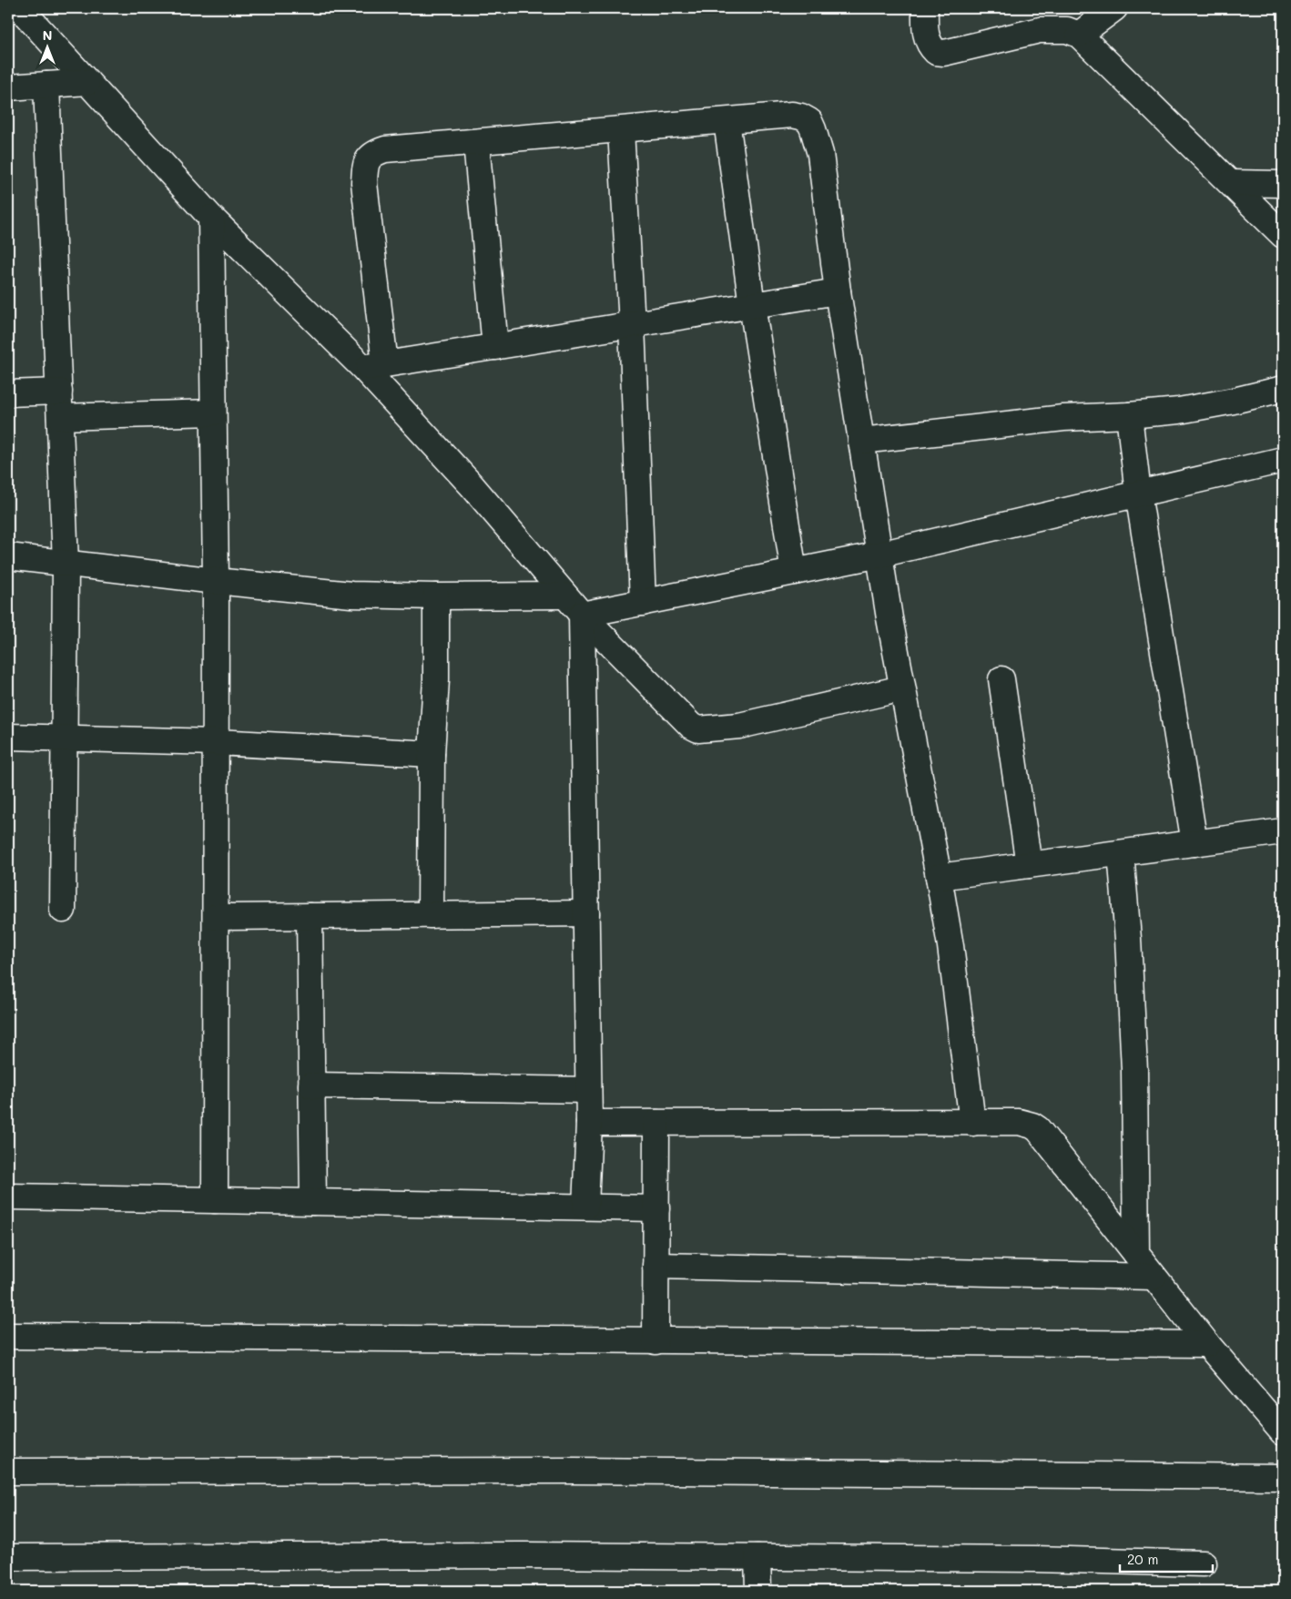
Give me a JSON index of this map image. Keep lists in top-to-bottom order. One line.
{"scale_bar":"20 m","north":"top"}
